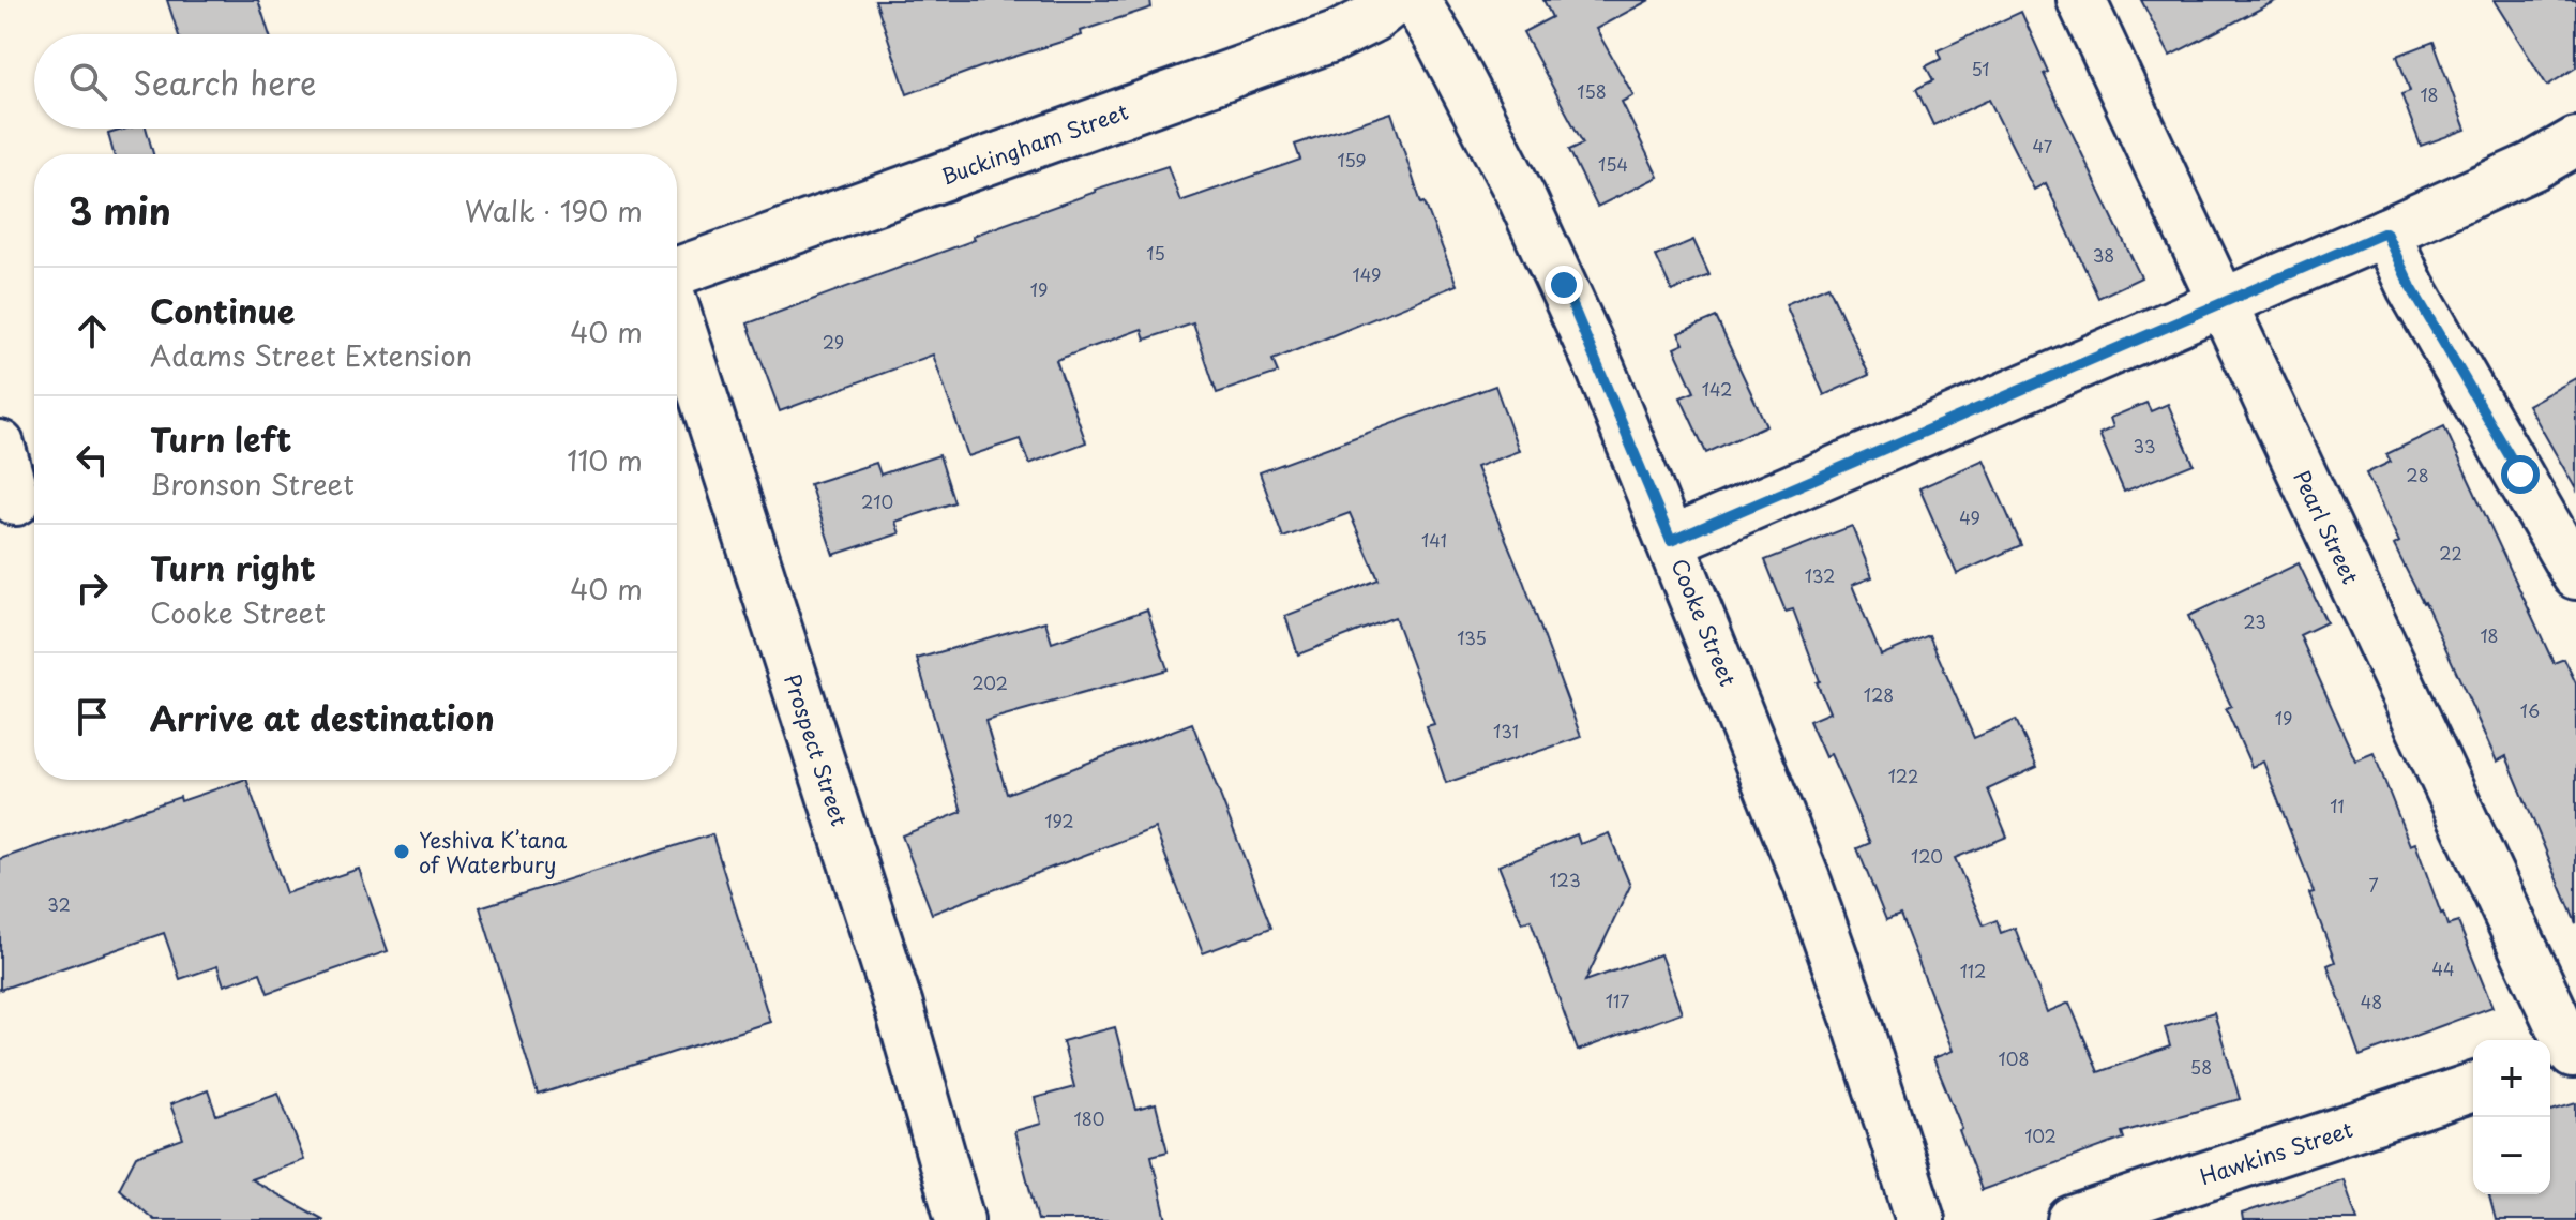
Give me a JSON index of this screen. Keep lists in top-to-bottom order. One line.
{"streets":{"street":["Buckingham Street","Pearl Street","Cooke Street","Prospect Street","Hawkins Street"]},"places":["Yeshiva K’tana of Waterbury"],"house_numbers":["51","158","18","47","159","154","15","38","149","19","29","142","33","28","210","49","141","22","132","23","18","135","202","128","16","19","131","122","11","192","120","123","7","32","44","112","117","48","108","58","180","102"],"page":{"search":"Search here","heading":["3 min","Walk · 190 m"],"list":[["Continue","Adams Street Extension","40 m"],["Turn left","Bronson Street","110 m"],["Turn right","Cooke Street","40 m"],"Arrive at destination"],"map_buttons":["+","−"]}}
